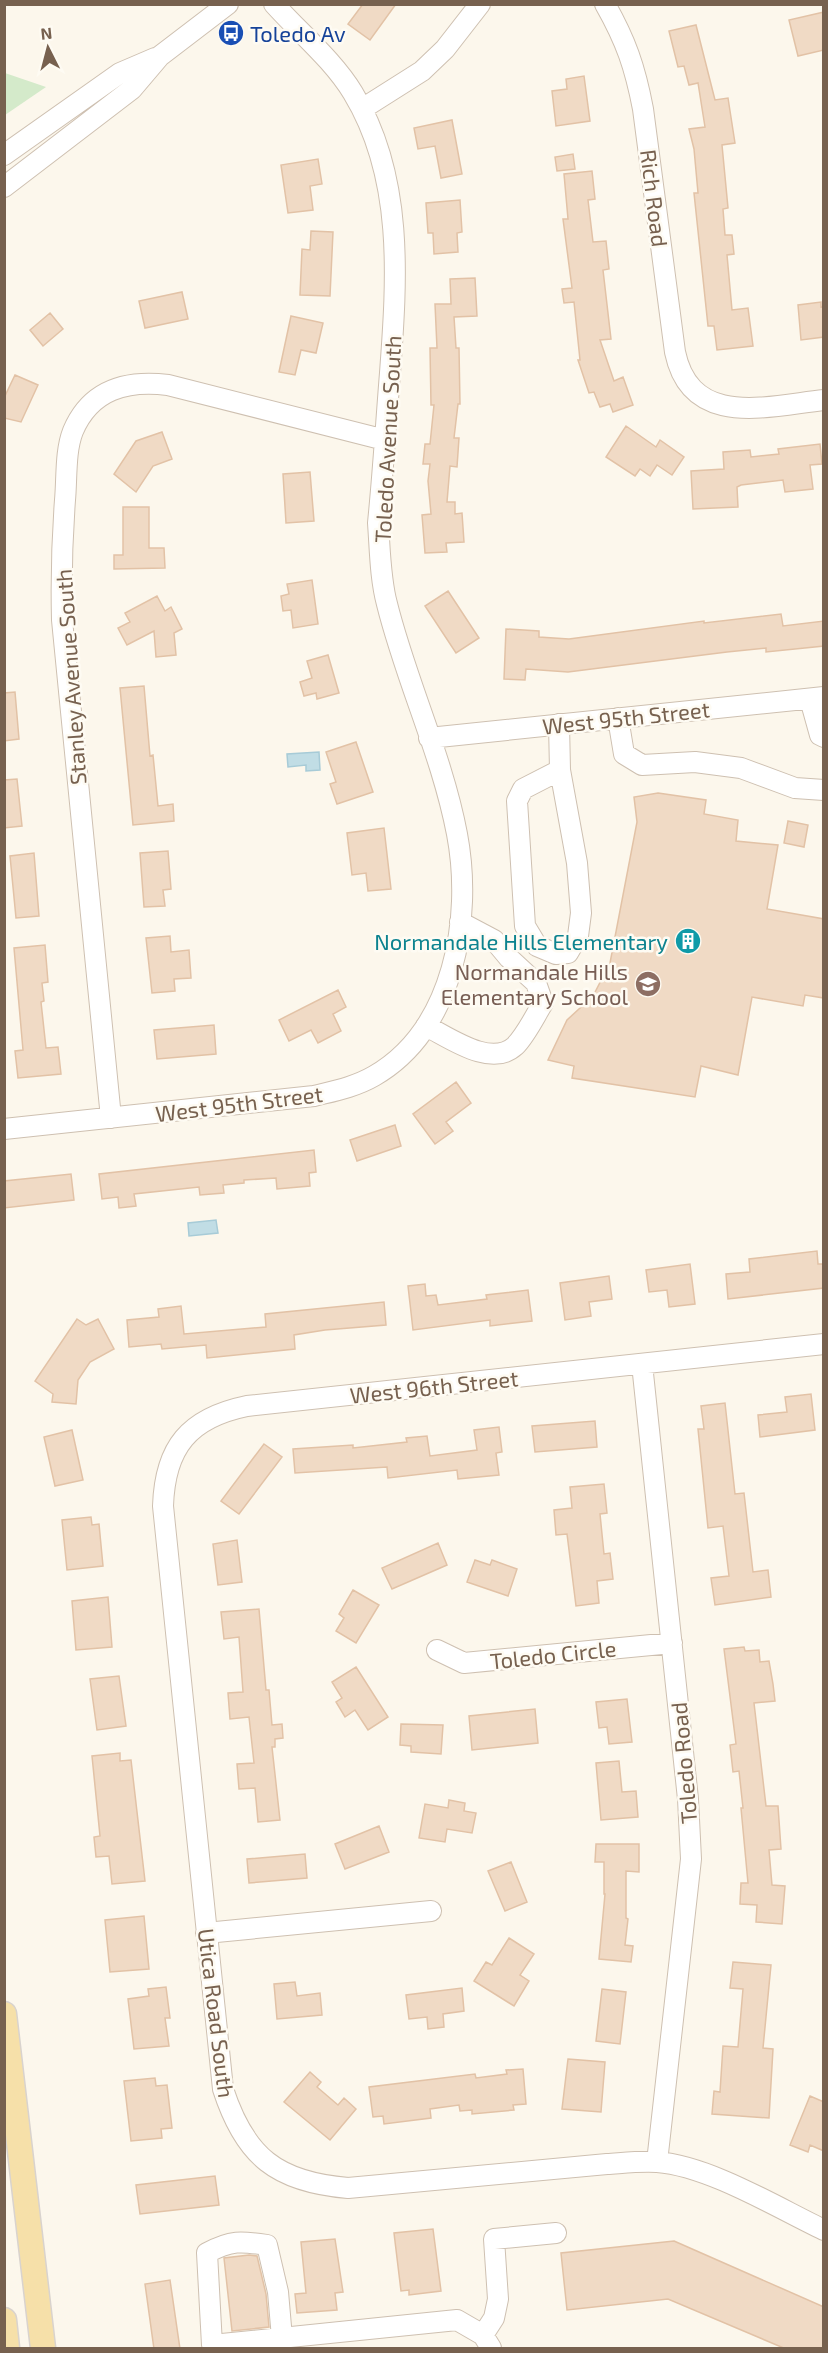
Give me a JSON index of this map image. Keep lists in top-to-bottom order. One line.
{"streets":{"street":["Rich Road","Toledo Avenue South","Stanley Avenue South","West 95th Street","West 96th Street","Toledo Circle","Toledo Road","Utica Road South"]},"crossings":[["Toledo Avenue South","Stanley Avenue South"],["Toledo Avenue South","West 95th Street"],["Stanley Avenue South","West 95th Street"],["West 96th Street","Toledo Road"],["West 96th Street","Utica Road South"],["Toledo Circle","Toledo Road"],["Toledo Road","Utica Road South"]],"places":{"bus stop":["Toledo Av"],"building":["Normandale Hills Elementary"],"school or university":["Normandale Hills Elementary School"]},"north":"top"}
